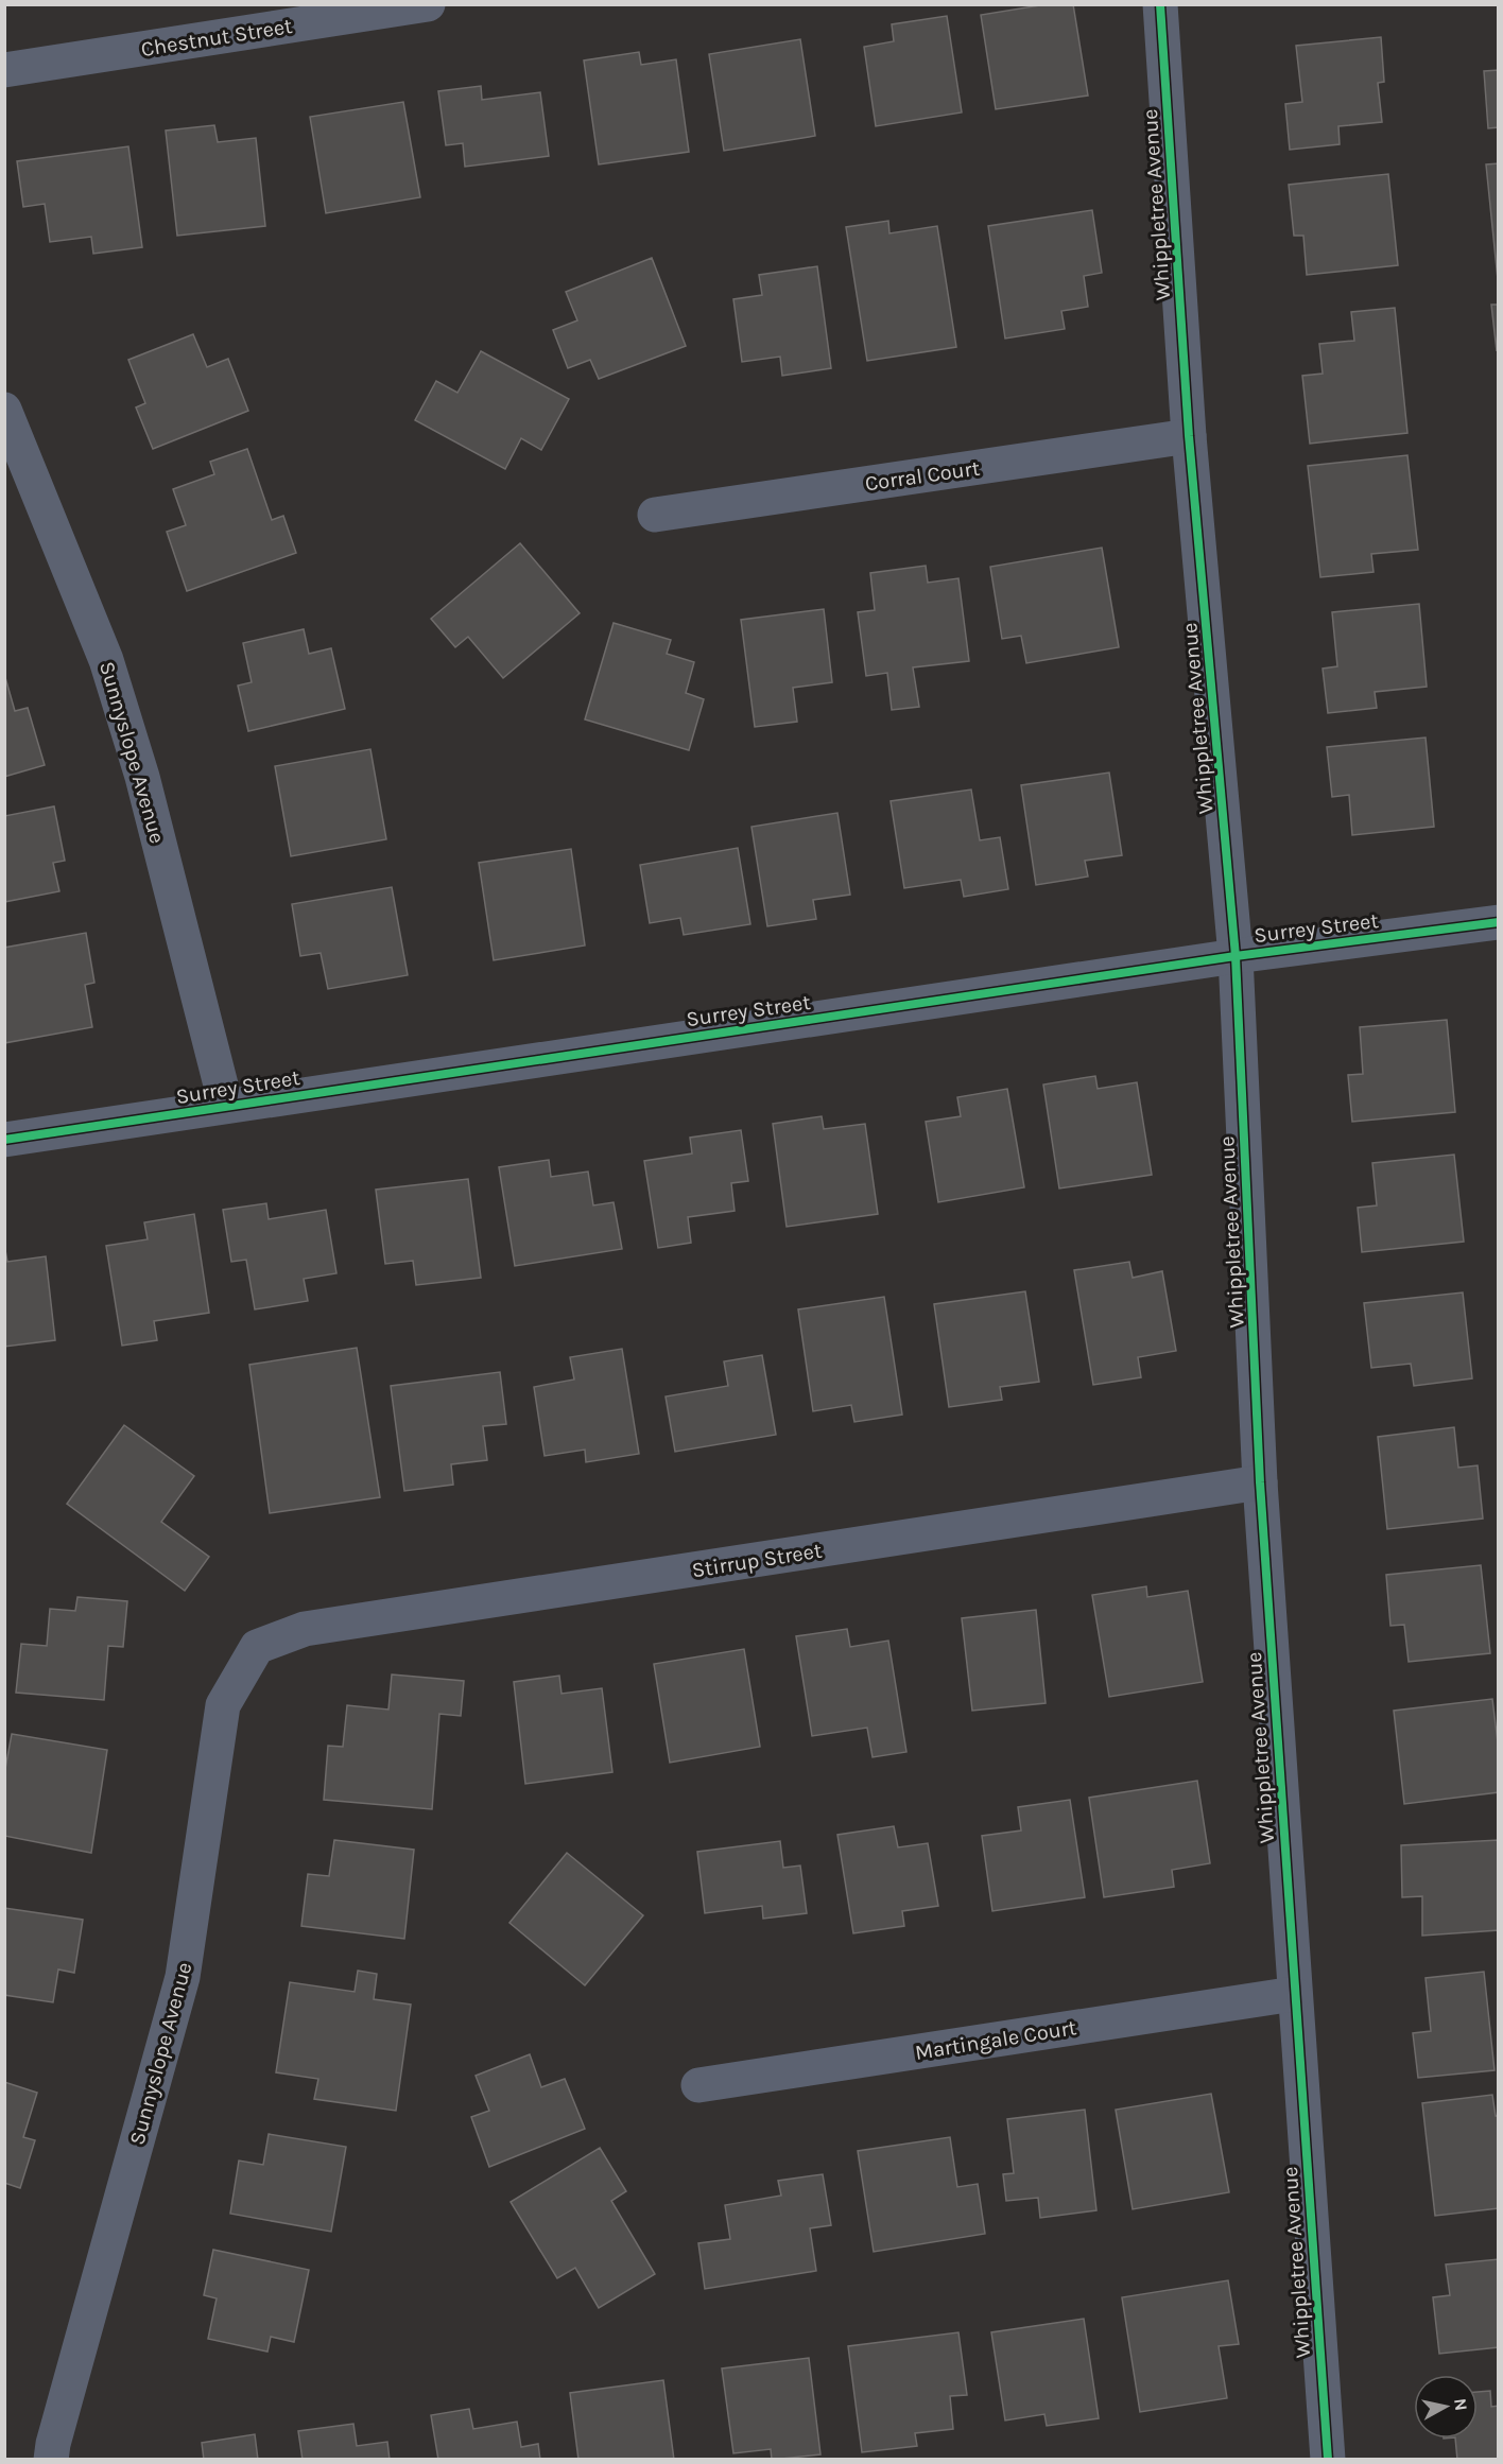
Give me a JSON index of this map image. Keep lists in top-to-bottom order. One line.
{"streets":{"street":["Chestnut Street","Whippletree Avenue","Corral Court","Sunnyslope Avenue","Surrey Street","Stirrup Street","Martingale Court"]},"crossings":[["Whippletree Avenue","Corral Court"],["Whippletree Avenue","Surrey Street"],["Whippletree Avenue","Stirrup Street"],["Whippletree Avenue","Martingale Court"],["Sunnyslope Avenue","Surrey Street"],["Sunnyslope Avenue","Stirrup Street"]],"north":"right"}
